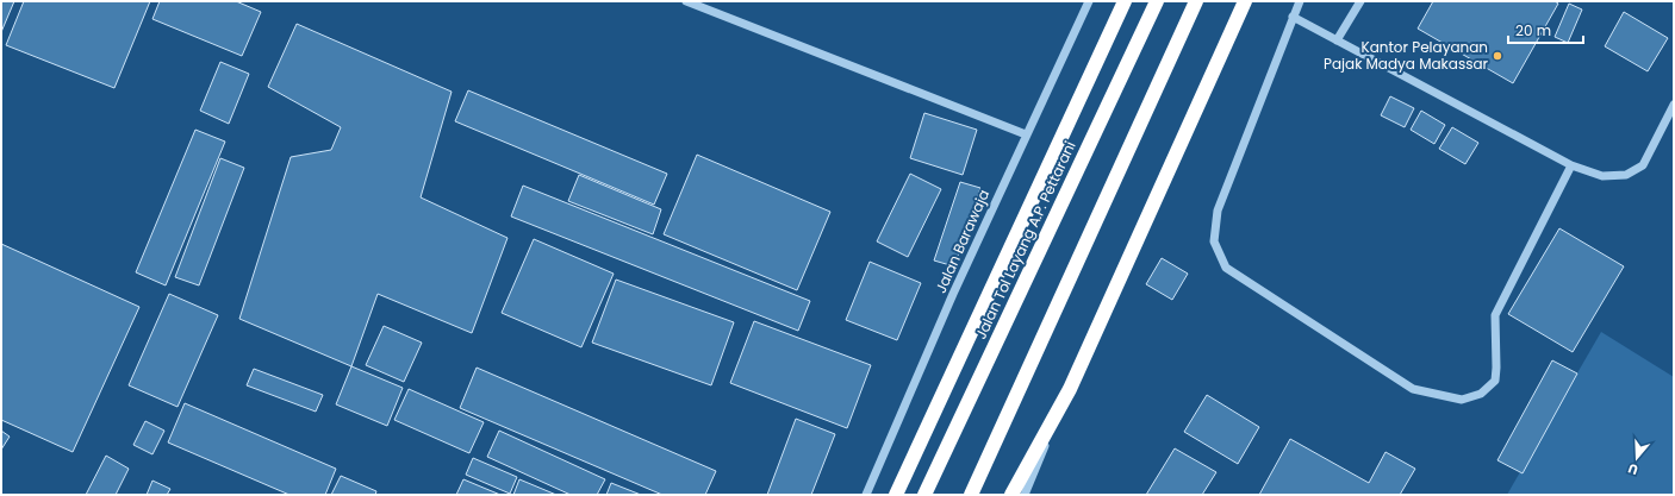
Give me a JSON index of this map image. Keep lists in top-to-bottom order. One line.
{"streets":{"highway":["Jalan Tol Layang A.P. Pettarani"],"street":["Jalan Barawaja"]},"places":["Kantor Pelayanan Pajak Madya Makassar"],"scale_bar":"20 m","north":"bottom"}
